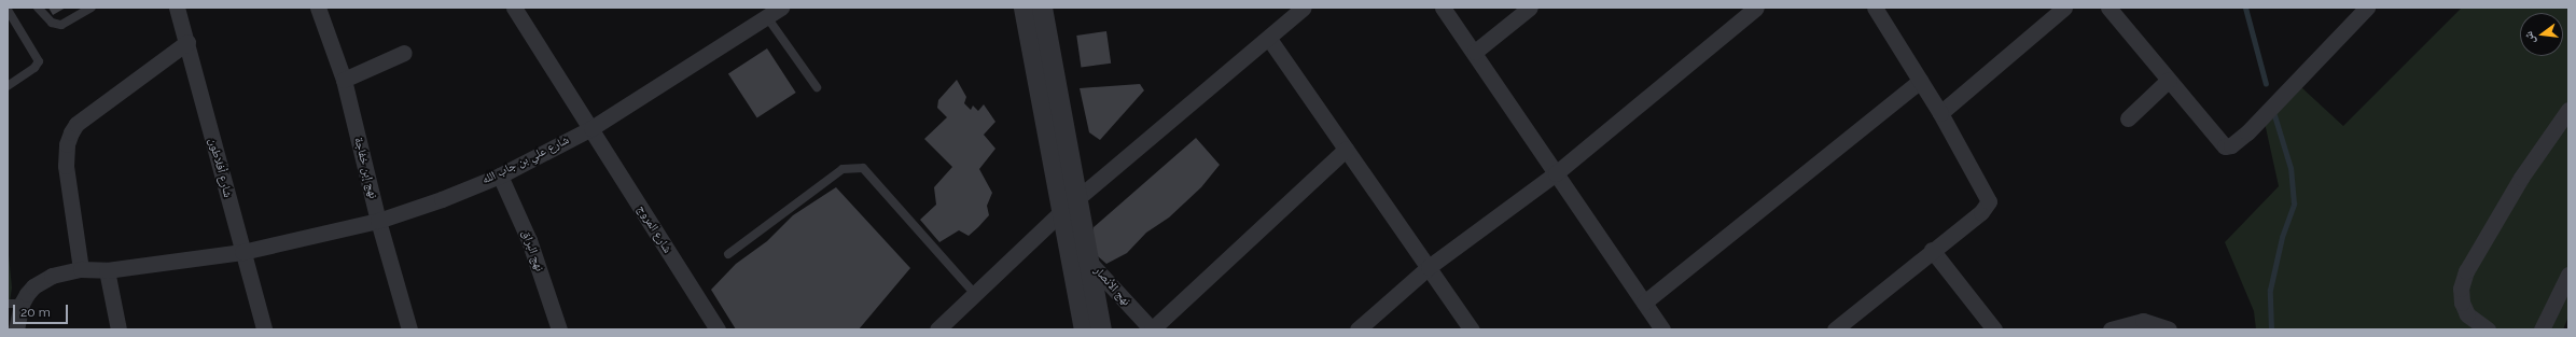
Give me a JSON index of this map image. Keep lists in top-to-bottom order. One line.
{"streets":{"street":["شارع علي بن جاب الله","شارع أفلاطون","نهج إبن خفاجة","شارع المروج","نهج البراق","نهج الأنصار"]},"crossings":[["شارع علي بن جاب الله","شارع أفلاطون"],["شارع علي بن جاب الله","نهج إبن خفاجة"],["شارع علي بن جاب الله","شارع المروج"],["شارع علي بن جاب الله","نهج البراق"]],"scale_bar":"20 m","north":"left"}
